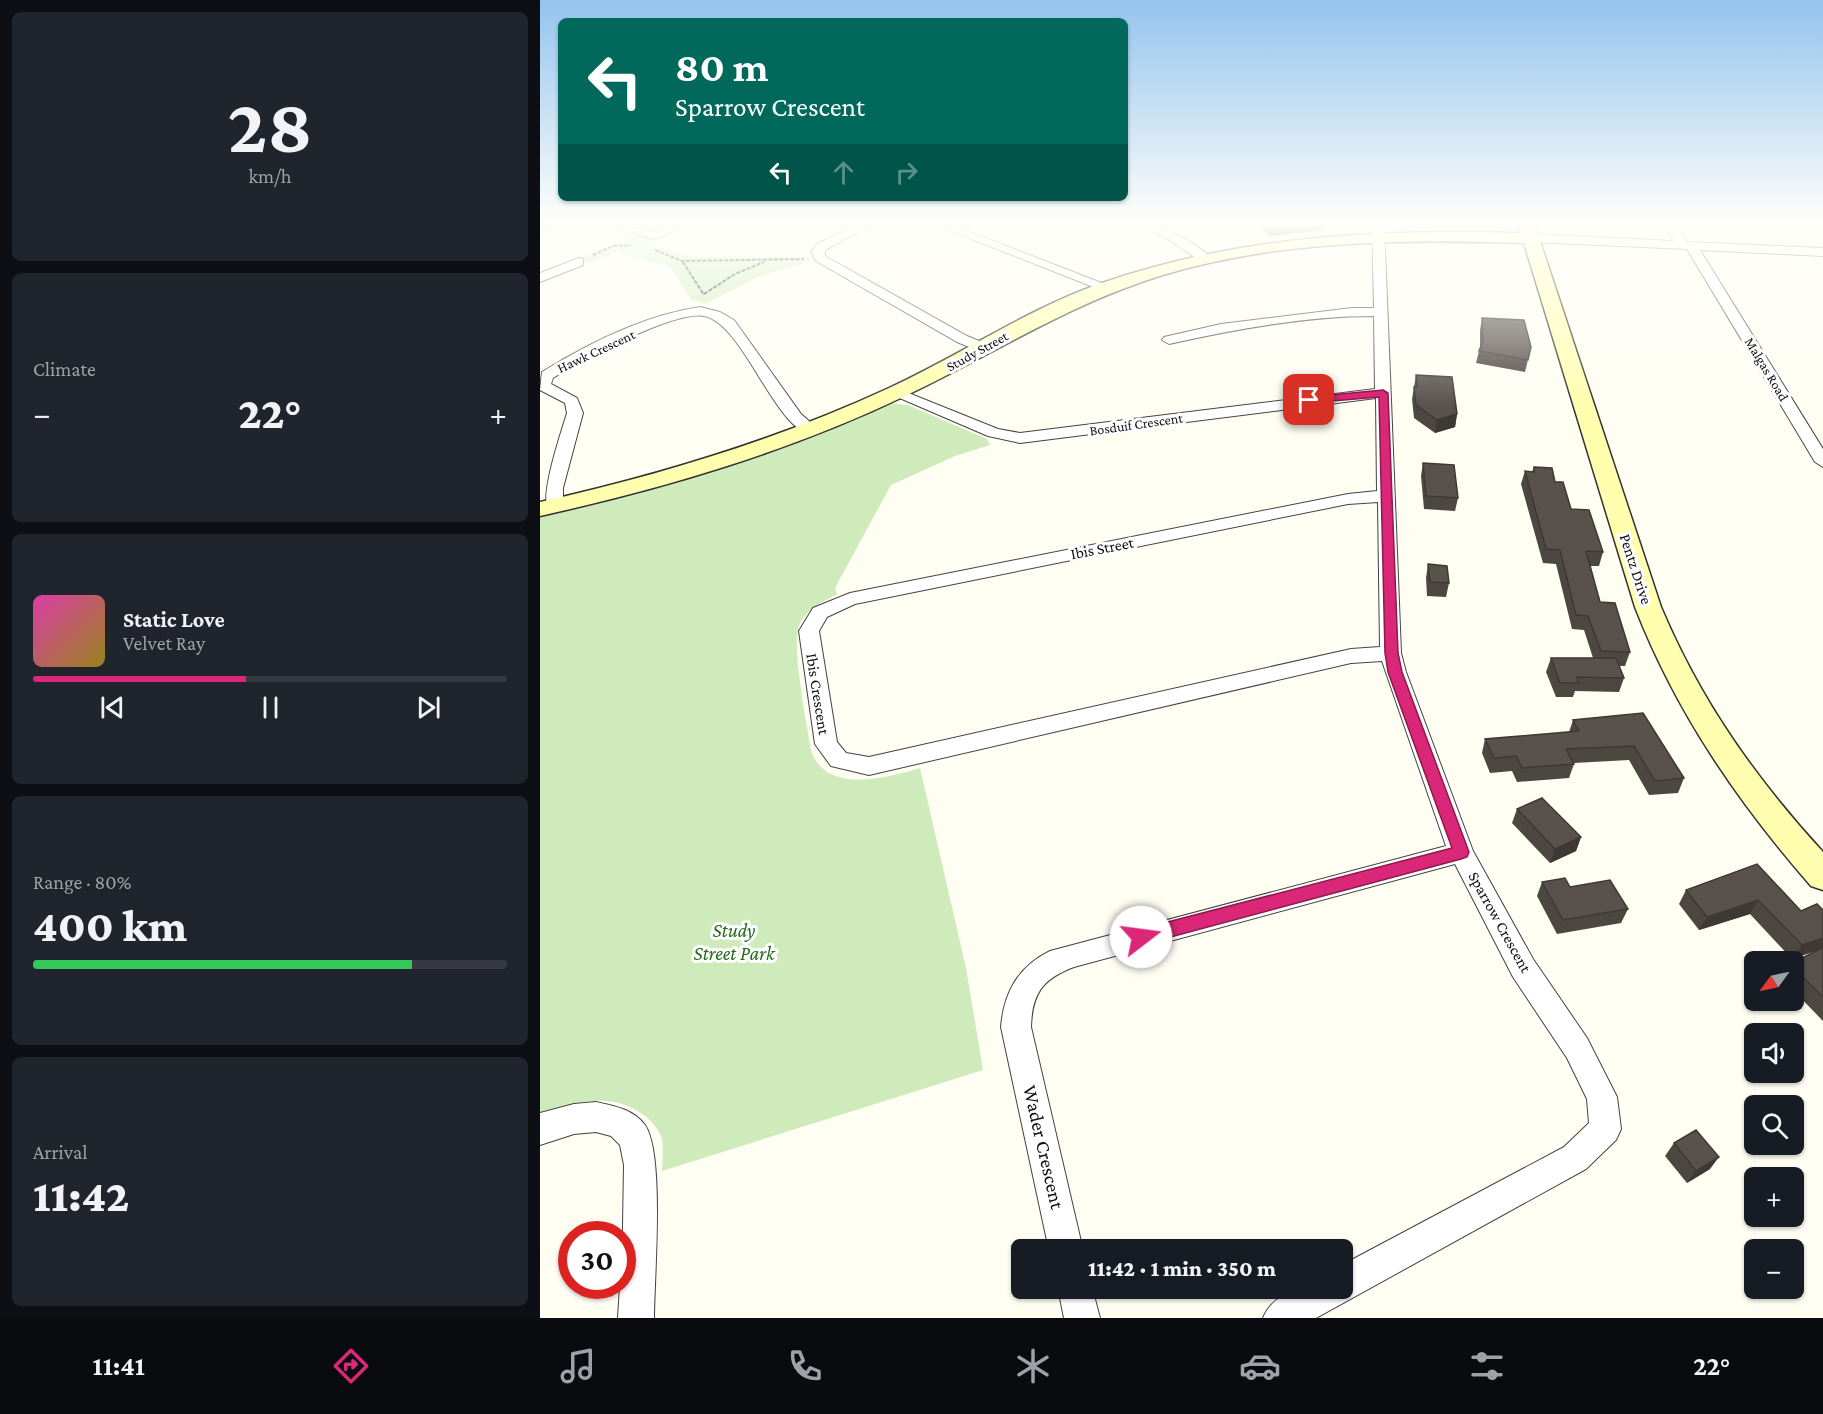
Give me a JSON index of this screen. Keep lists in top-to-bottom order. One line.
{"streets":{"street":["Hawk Crescent","Study Street","Malgas Road","Bosduif Crescent","Ibis Street","Pentz Drive","Ibis Crescent","Sparrow Crescent","Wader Crescent"]},"crossings":[["Hawk Crescent","Study Street"],["Study Street","Bosduif Crescent"],["Bosduif Crescent","Sparrow Crescent"],["Ibis Street","Ibis Crescent"],["Ibis Street","Sparrow Crescent"],["Ibis Crescent","Sparrow Crescent"],["Sparrow Crescent","Wader Crescent"]],"parks":["Study Street Park"],"north":"bottom left","page":{"tile":[["28","km/h"],"Climate",["Range · 80%","400 km"],["Arrival","11:42"]],"turn":["80 m","Sparrow Crescent"],"heat":["−","22°","+"],"song":["Static Love","Velvet Ray"],"map_buttons":["+","−"],"limit":"30","trip":"11:42 · 1 min · 350 m","tabs":["11:41","22°"]}}
